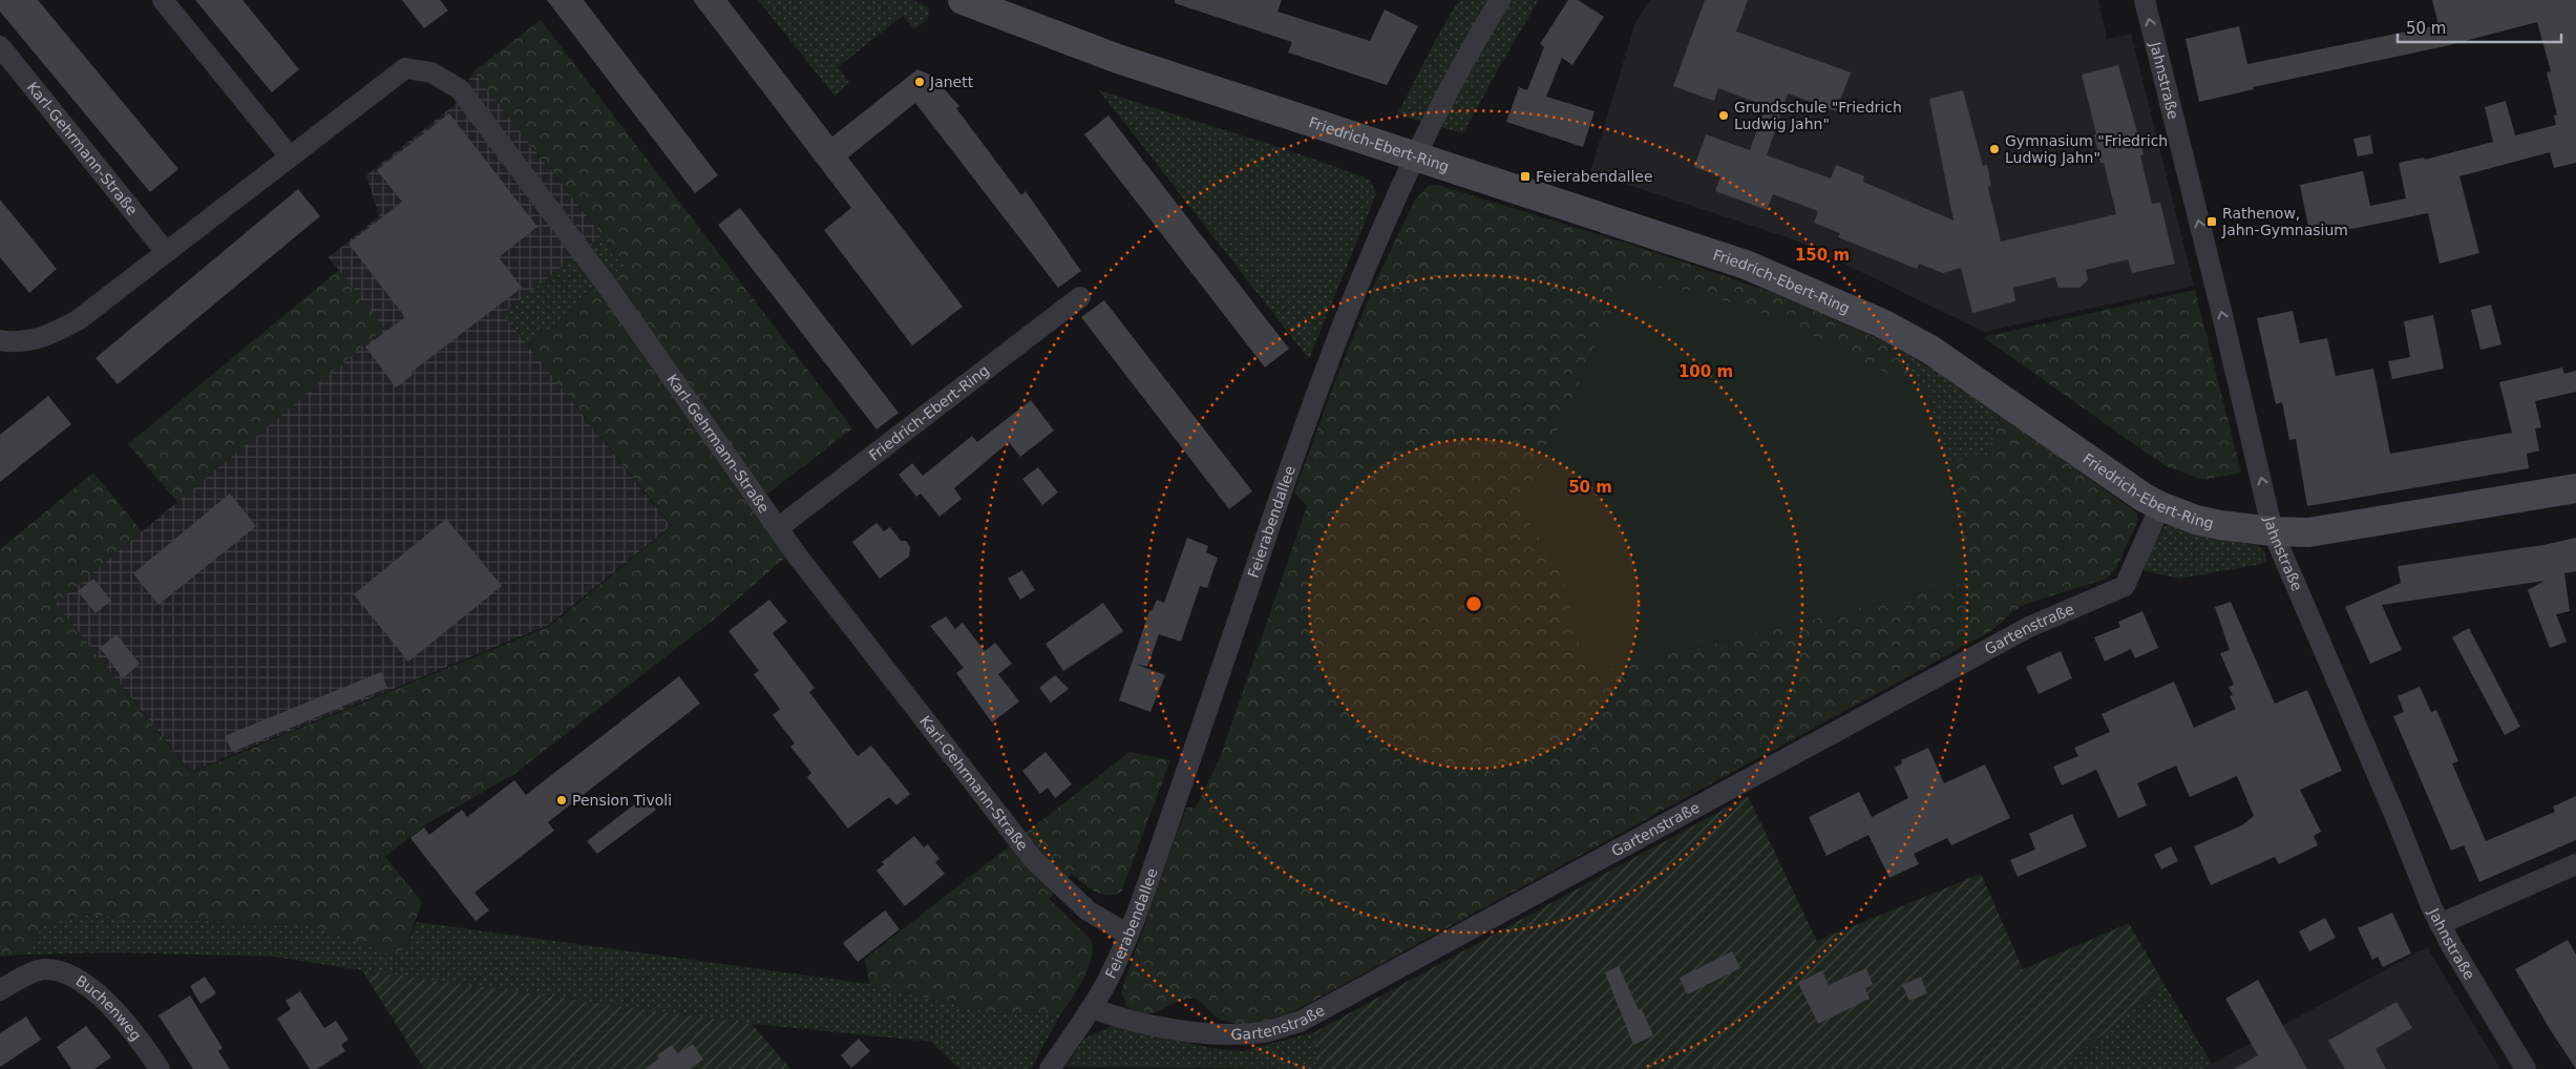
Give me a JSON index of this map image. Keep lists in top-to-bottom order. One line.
{"streets":{"main road":["Friedrich-Ebert-Ring"],"street":["Jahnstraße","Karl-Gehrmann-Straße","Feierabendallee","Gartenstraße","Buchenweg"]},"crossings":[["Jahnstraße","Friedrich-Ebert-Ring"],["Friedrich-Ebert-Ring","Karl-Gehrmann-Straße"],["Friedrich-Ebert-Ring","Feierabendallee"],["Friedrich-Ebert-Ring","Gartenstraße"],["Karl-Gehrmann-Straße","Feierabendallee"],["Feierabendallee","Gartenstraße"]],"one_way":["Jahnstraße"],"places":{"other":["Janett","Grundschule \"Friedrich Ludwig Jahn\"","Gymnasium \"Friedrich Ludwig Jahn\"","Pension Tivoli"],"transit":["Feierabendallee","Rathenow, Jahn-Gymnasium"]},"scale_bar":"50 m","rings":["150 m","100 m","50 m"]}
